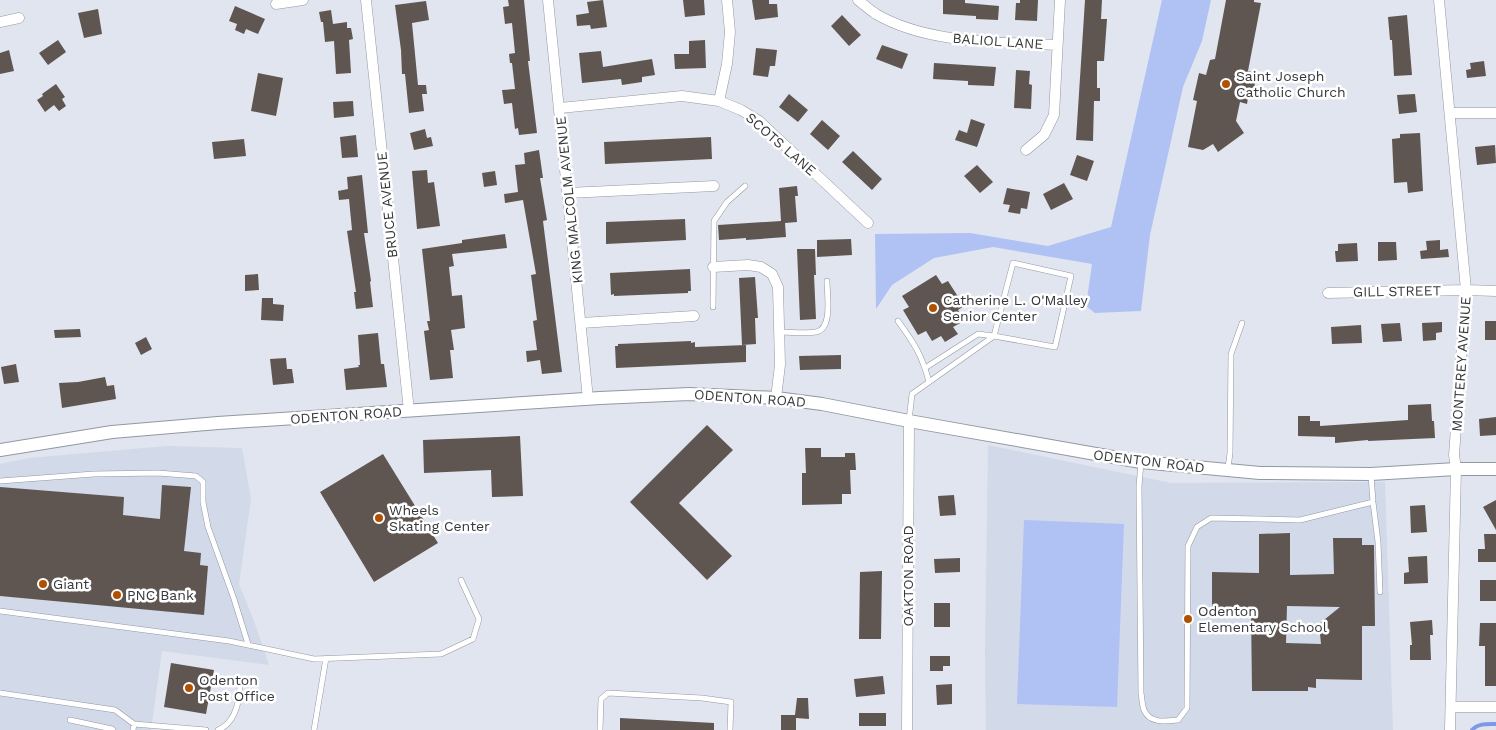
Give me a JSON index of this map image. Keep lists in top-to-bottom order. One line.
{"streets":{"street":["BALIOL LANE","SCOTS LANE","KING MALCOLM AVENUE","BRUCE AVENUE","GILL STREET","MONTEREY AVENUE","ODENTON ROAD","OAKTON ROAD"]},"crossings":[["SCOTS LANE","KING MALCOLM AVENUE"],["KING MALCOLM AVENUE","ODENTON ROAD"],["BRUCE AVENUE","ODENTON ROAD"],["GILL STREET","MONTEREY AVENUE"],["MONTEREY AVENUE","ODENTON ROAD"],["ODENTON ROAD","OAKTON ROAD"]],"places":["Saint Joseph Catholic Church","Catherine L. O'Malley Senior Center","Wheels Skating Center","Giant","PNC Bank","Odenton Elementary School","Odenton Post Office"]}
